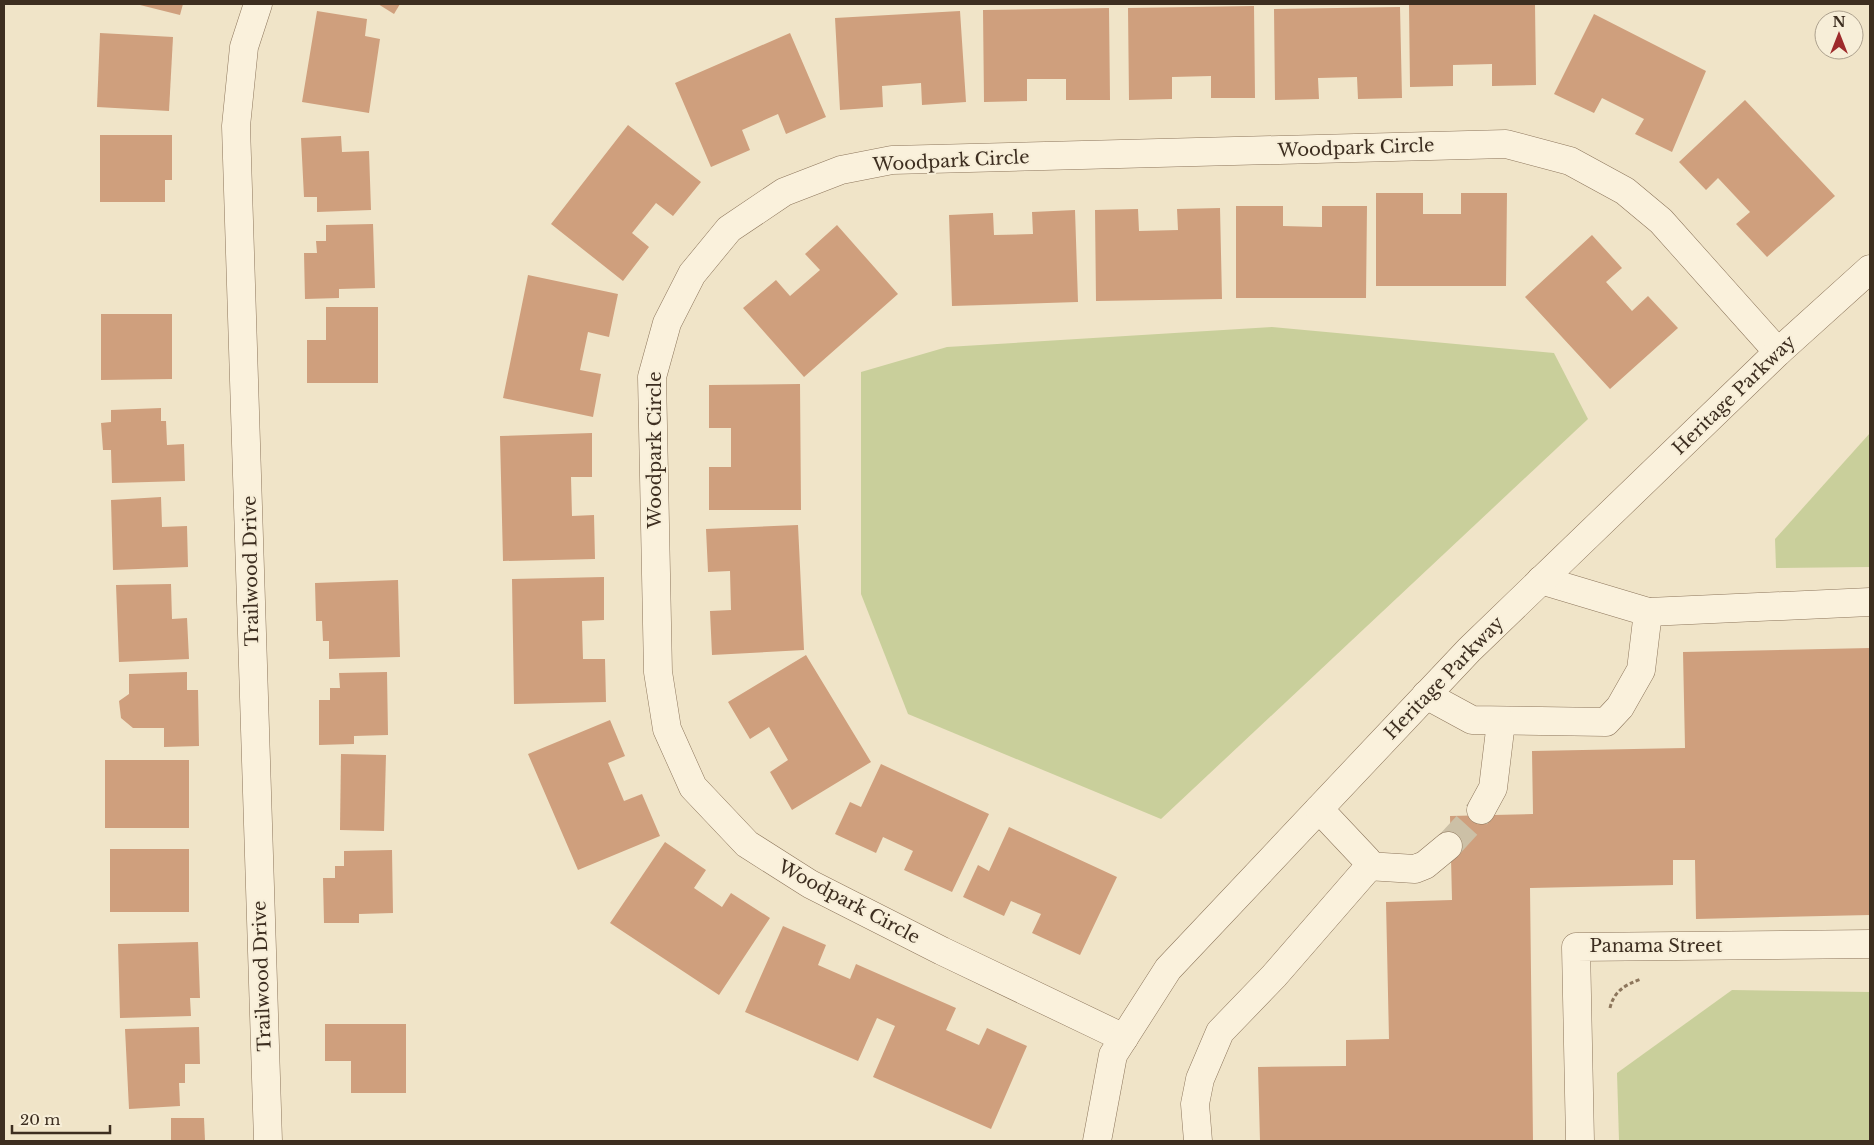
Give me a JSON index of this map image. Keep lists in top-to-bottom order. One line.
{"streets":{"street":["Woodpark Circle","Heritage Parkway","Trailwood Drive","Panama Street"]},"crossings":[["Woodpark Circle","Heritage Parkway"]],"scale_bar":"20 m","north":"top"}
